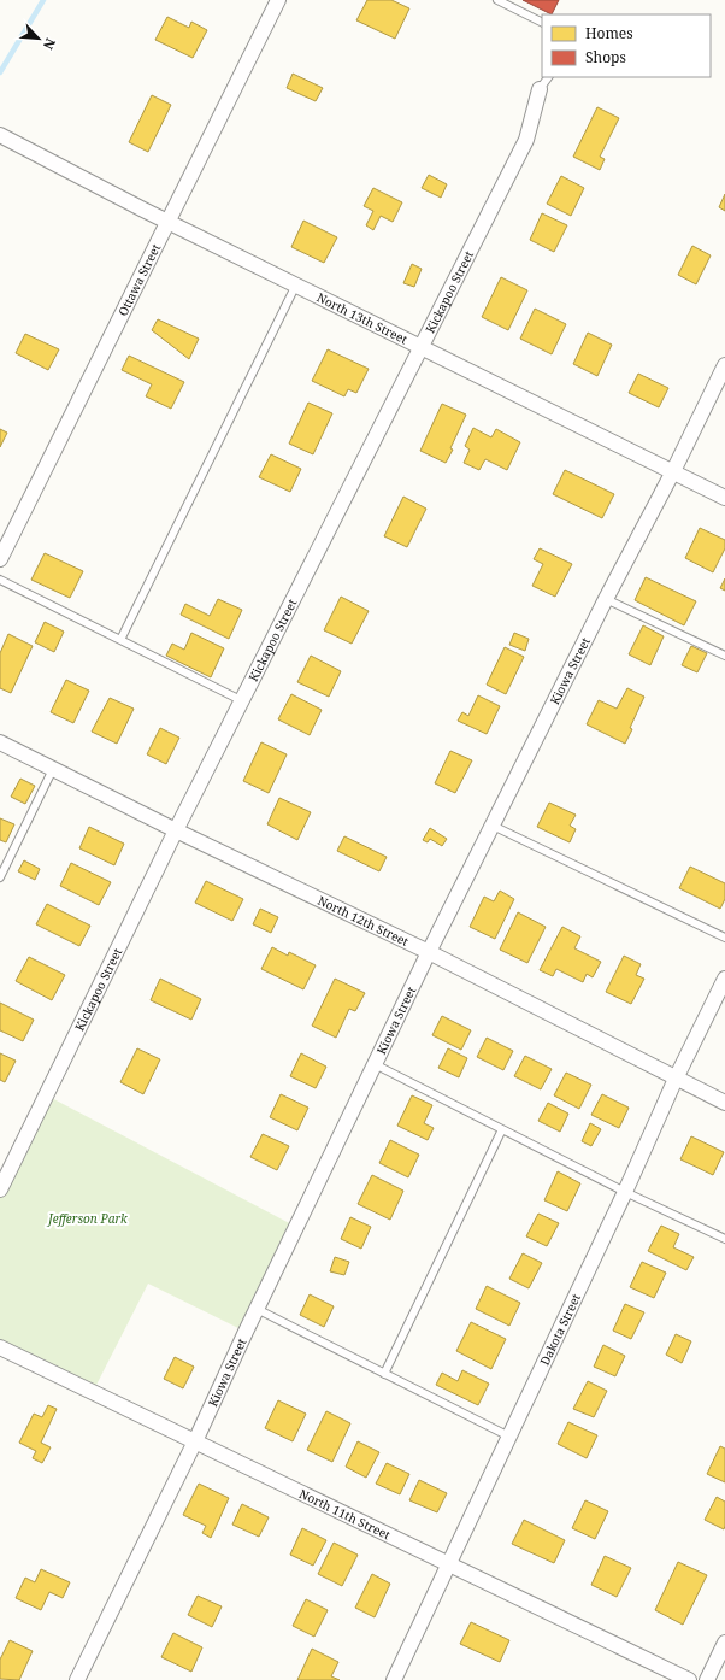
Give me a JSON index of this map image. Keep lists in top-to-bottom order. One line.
{"streets":{"street":["Ottawa Street","Kickapoo Street","North 13th Street","Kiowa Street","North 12th Street","Dakota Street","North 11th Street"]},"crossings":[["Ottawa Street","North 13th Street"],["Kickapoo Street","North 13th Street"],["Kickapoo Street","North 12th Street"],["North 13th Street","Kiowa Street"],["Kiowa Street","North 12th Street"],["Kiowa Street","North 11th Street"],["North 12th Street","Dakota Street"],["Dakota Street","North 11th Street"]],"parks":["Jefferson Park"],"legend":["Homes","Shops"],"north":"bottom right"}
